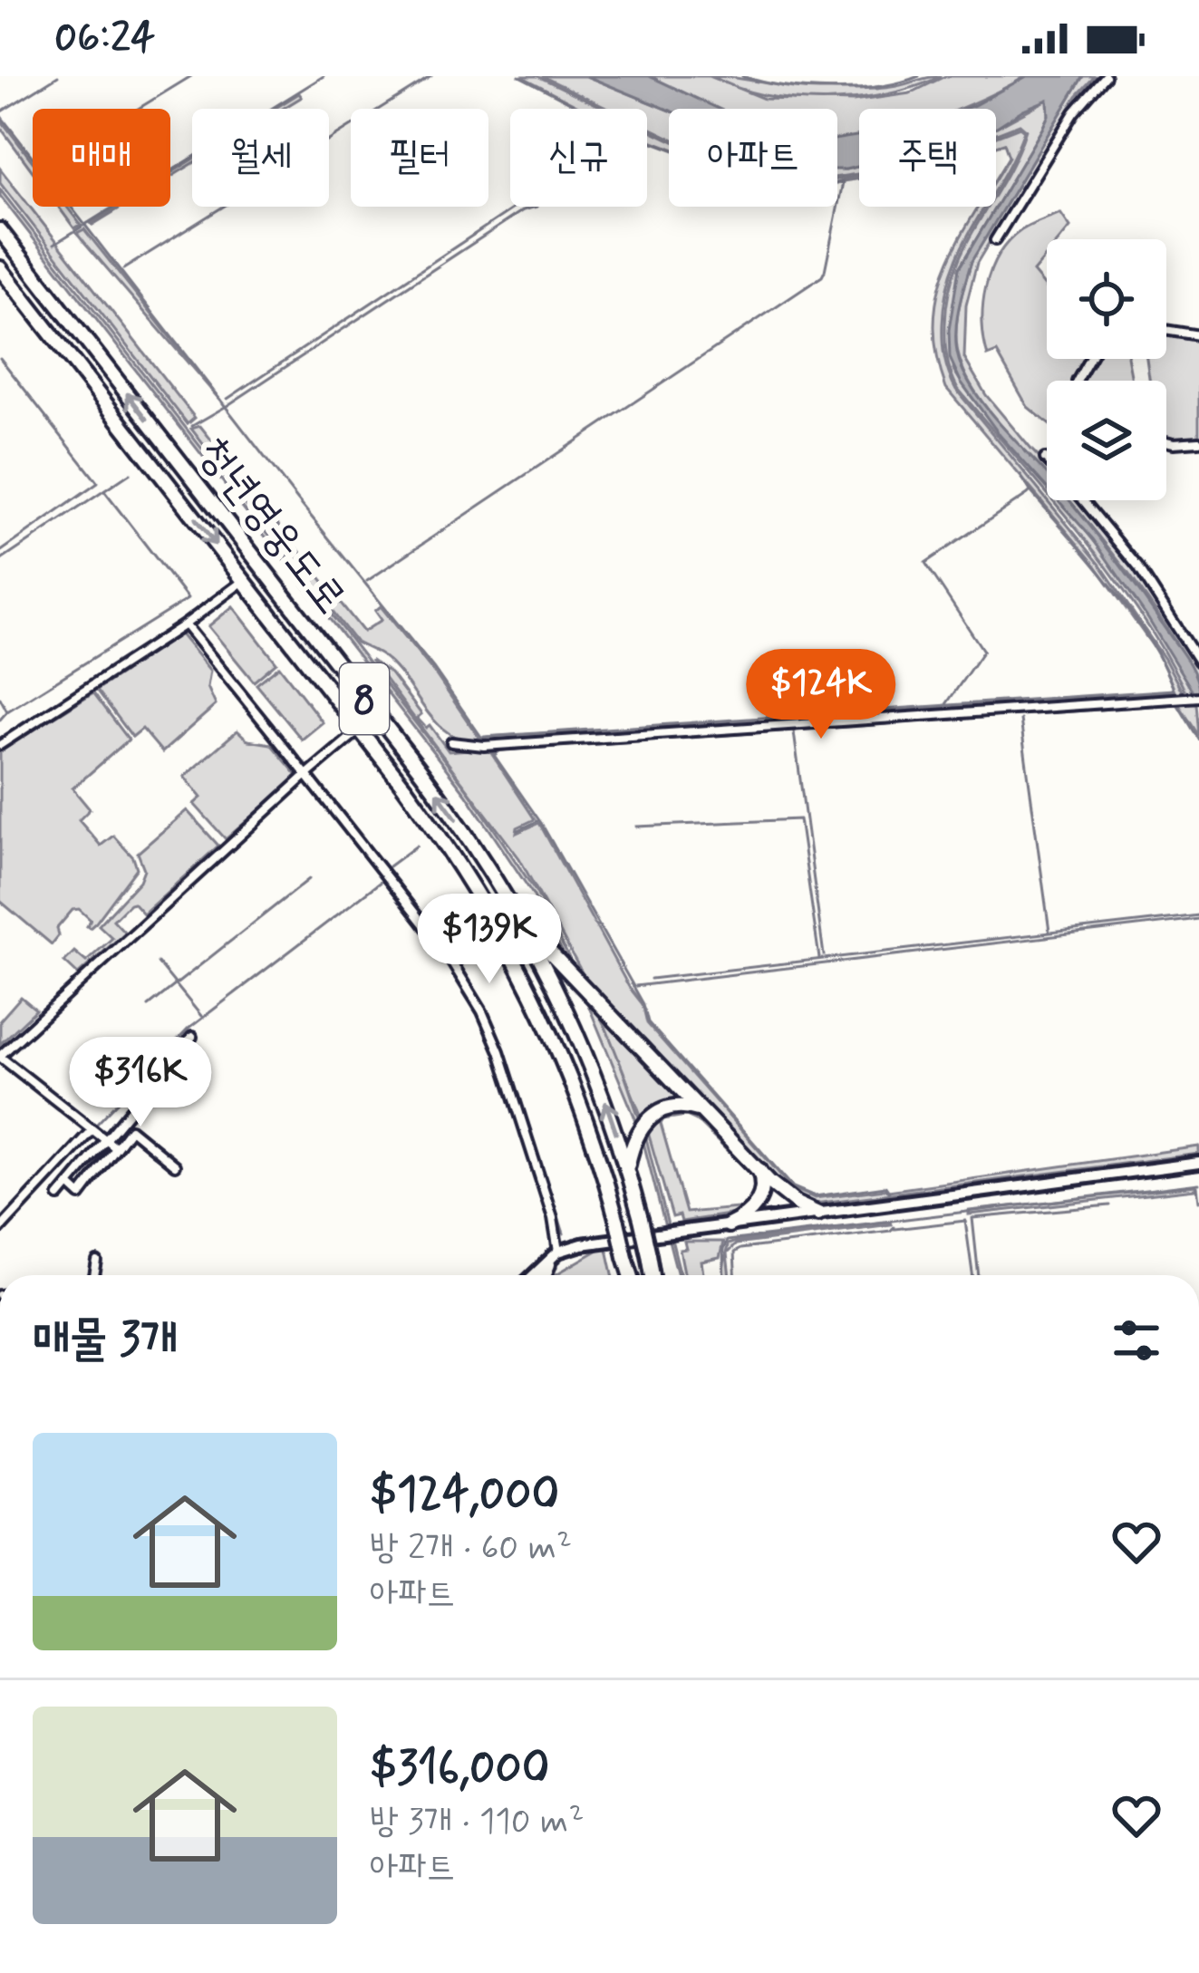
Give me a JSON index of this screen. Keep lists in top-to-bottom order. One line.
{"streets":{"highway":["청년영웅도로","8"]},"page":{"status":"06:24","chip":["매매","월세","필터","신규","아파트","주택"],"price":["$124K","$139K","$316K"],"heading":"매물 3개","list":[{"name":"$124,000","note":"방 2개 · 60 m² · 아파트"},{"name":"$316,000","note":"방 3개 · 110 m² · 아파트"}]}}
